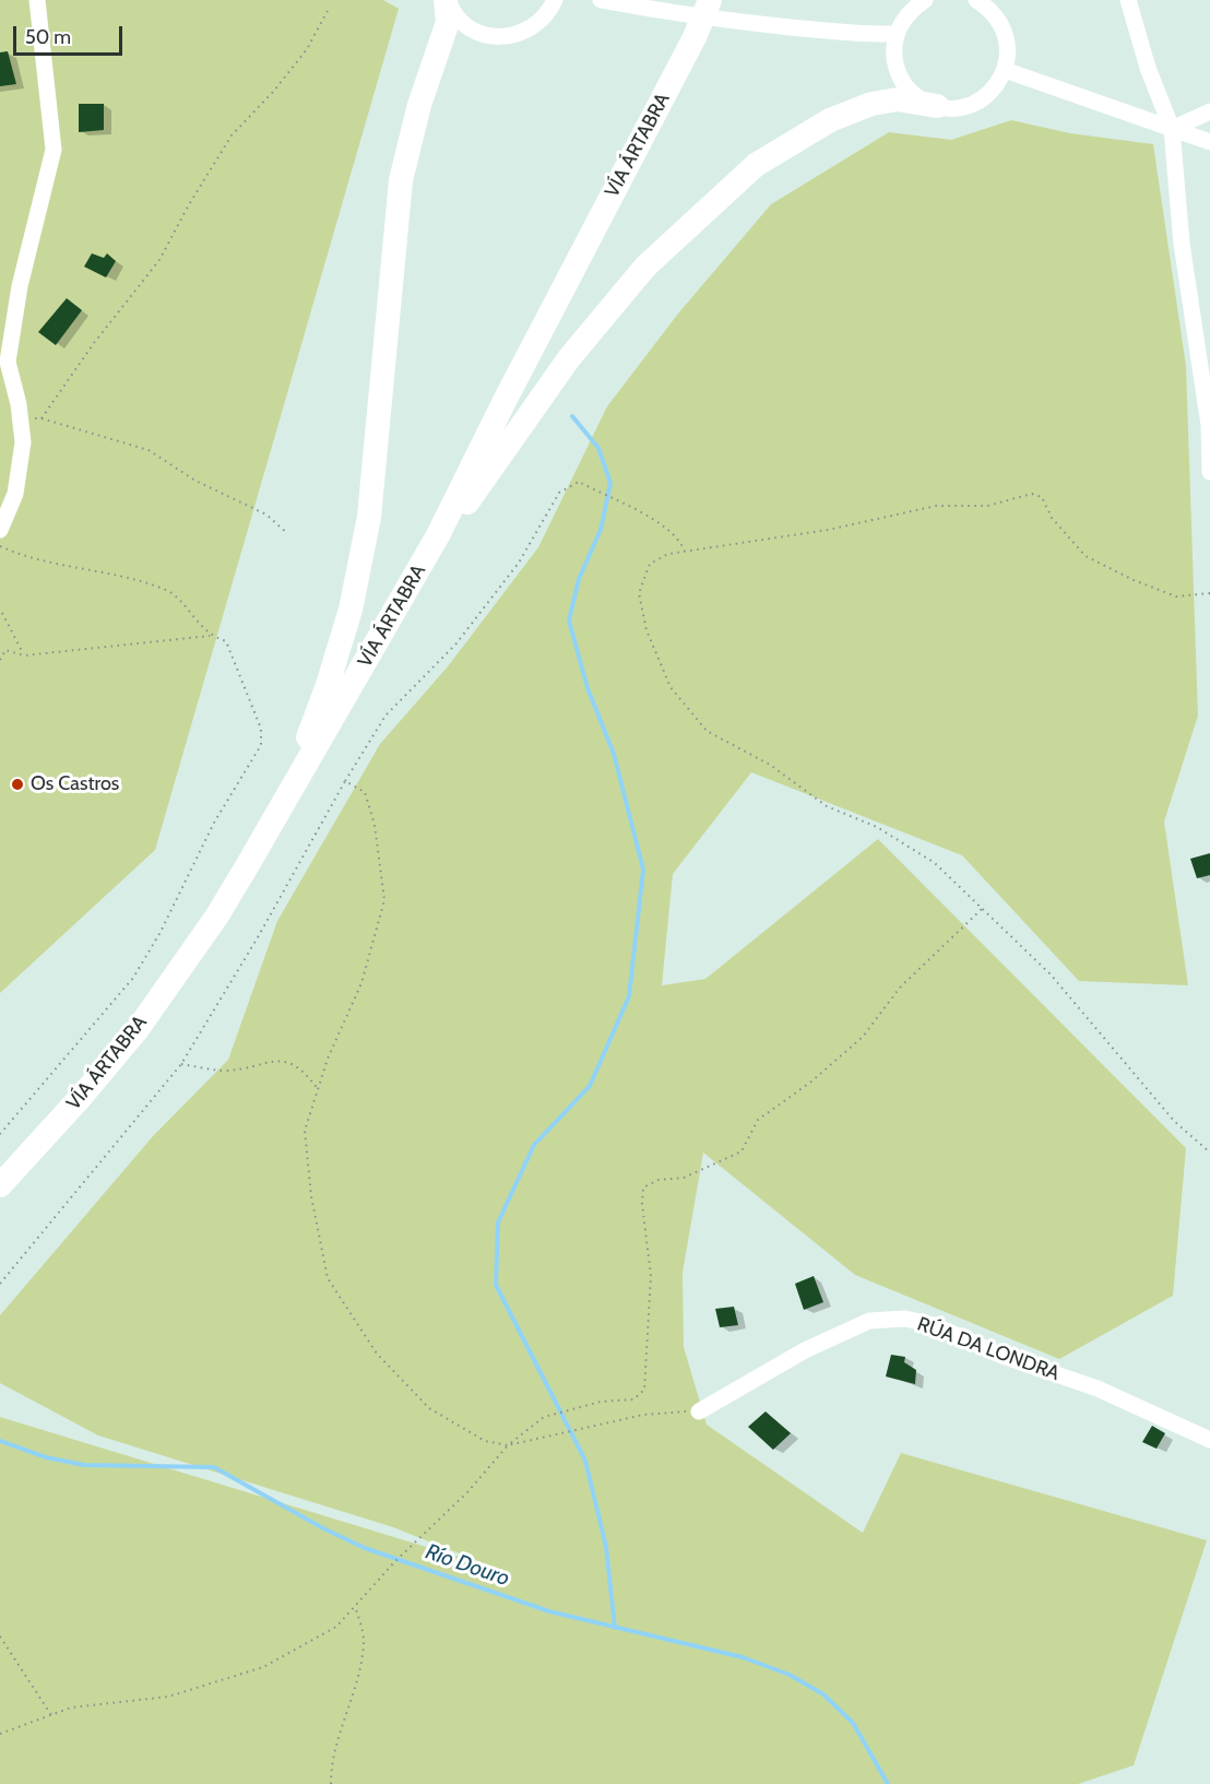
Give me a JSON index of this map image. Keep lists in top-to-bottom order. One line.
{"streets":{"highway":["VÍA ÁRTABRA"],"street":["RÚA DA LONDRA"]},"water":["Río Douro"],"places":["Os Castros"],"scale_bar":"50 m"}
